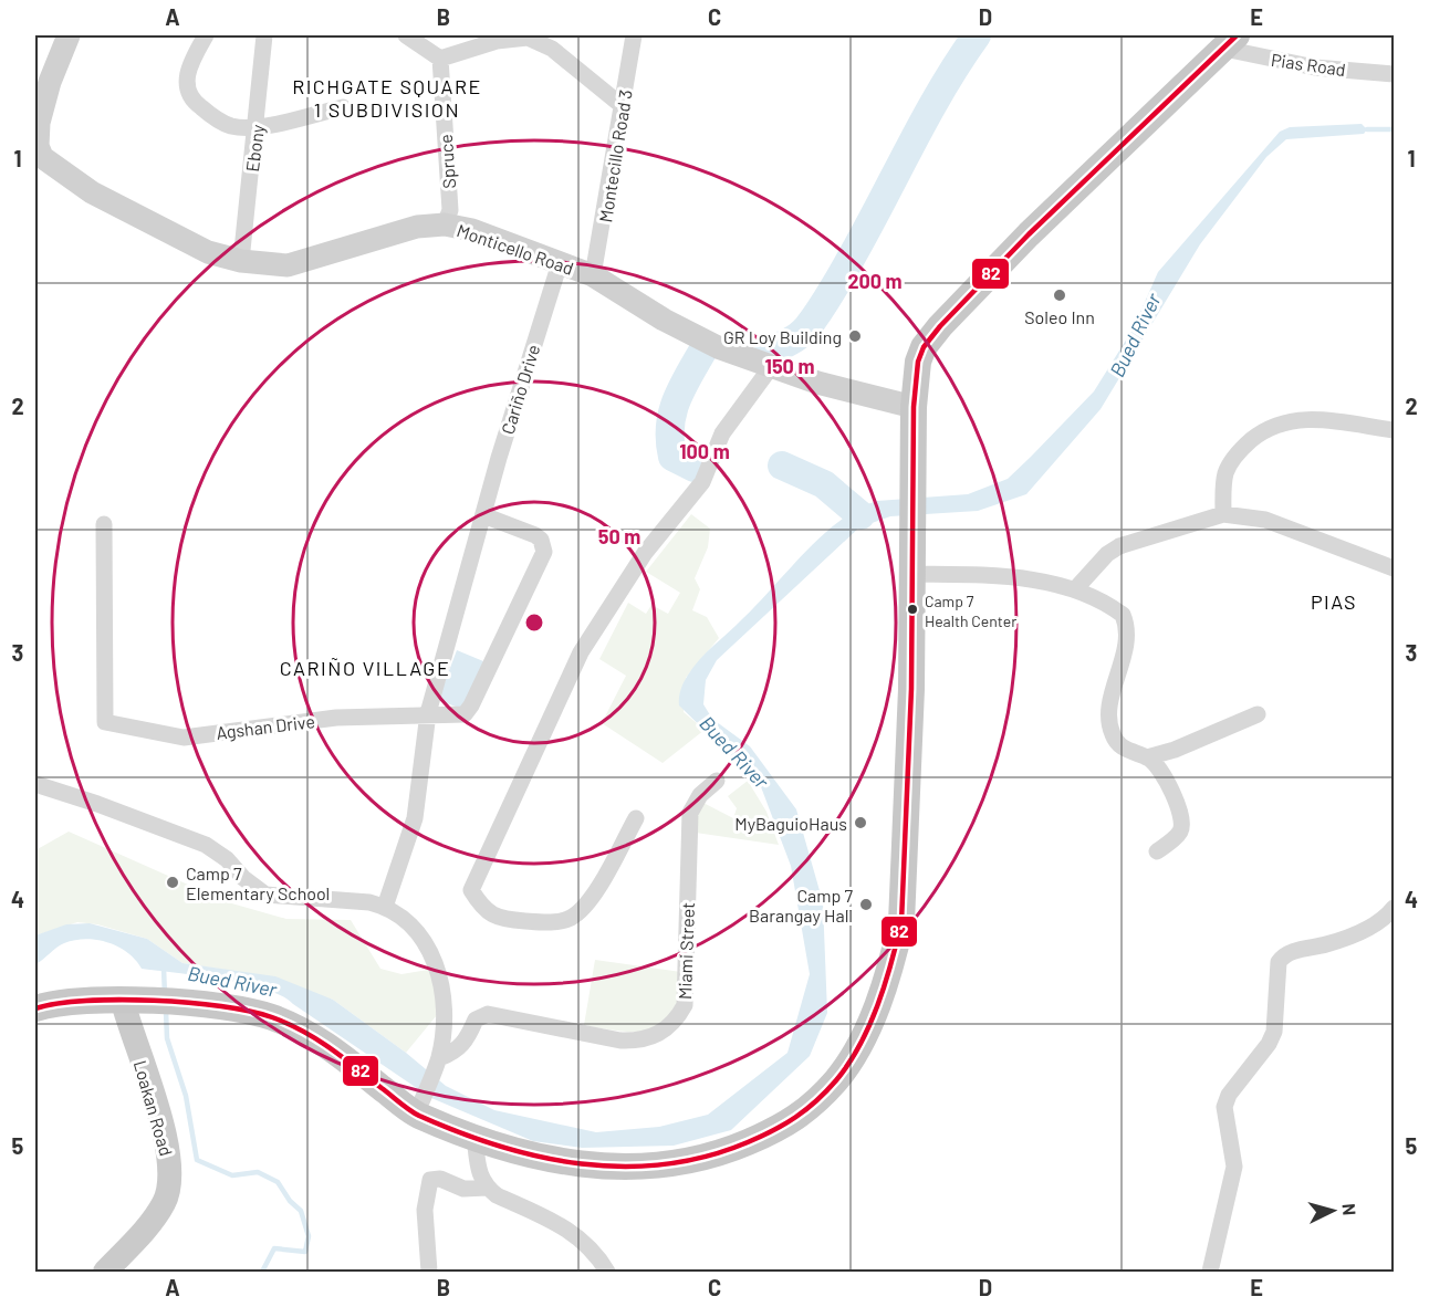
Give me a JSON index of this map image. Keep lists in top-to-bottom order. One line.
{"streets":{"main road":["Monticello Road","Loakan Road"],"street":["Pias Road","Ebony","Montecillo Road 3","Spruce","Cariño Drive","Agshan Drive","Miami Street"]},"crossings":[["Ebony","Monticello Road"],["Montecillo Road 3","Monticello Road"],["Spruce","Monticello Road"],["Monticello Road","Cariño Drive"],["Cariño Drive","Agshan Drive"]],"districts":["RICHGATE SQUARE 1 SUBDIVISION","PIAS","CARIÑO VILLAGE"],"water":["Bued River"],"places":["Soleo Inn","GR Loy Building","Camp 7 Health Center","MyBaguioHaus","Camp 7 Elementary School","Camp 7 Barangay Hall"],"lines":["transit line 82"],"north":"right","grid":{"columns":["A","B","C","D","E"],"rows":["1","2","3","4","5"]},"rings":["200 m","150 m","100 m","50 m"]}
